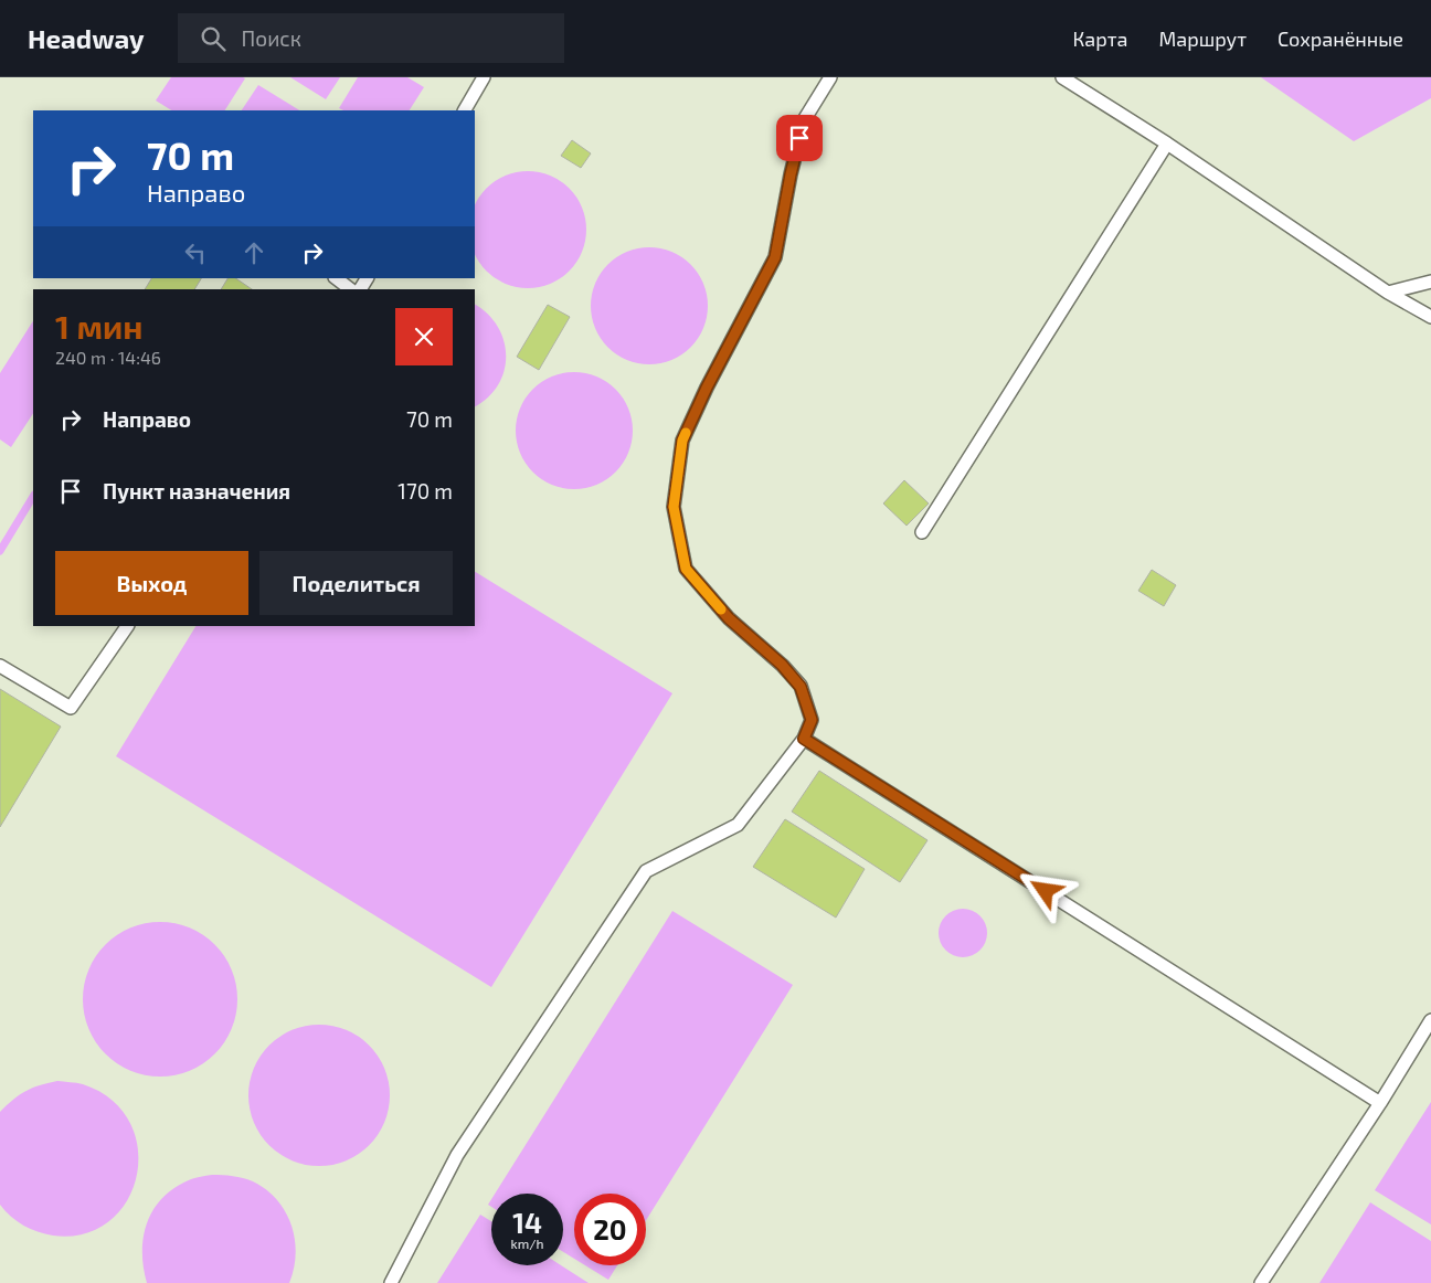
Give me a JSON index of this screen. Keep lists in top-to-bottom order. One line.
{"page":{"header":"Headway","search":"Поиск","nav":["Карта","Маршрут","Сохранённые"],"turn":["70 m","Направо"],"heading":["1 мин","240 m · 14:46"],"list":[{"name":"Направо","value":"70 m"},{"name":"Пункт назначения","value":"170 m"}],"buttons":["Выход","Поделиться"],"speed":"14 km/h","limit":"20"}}
